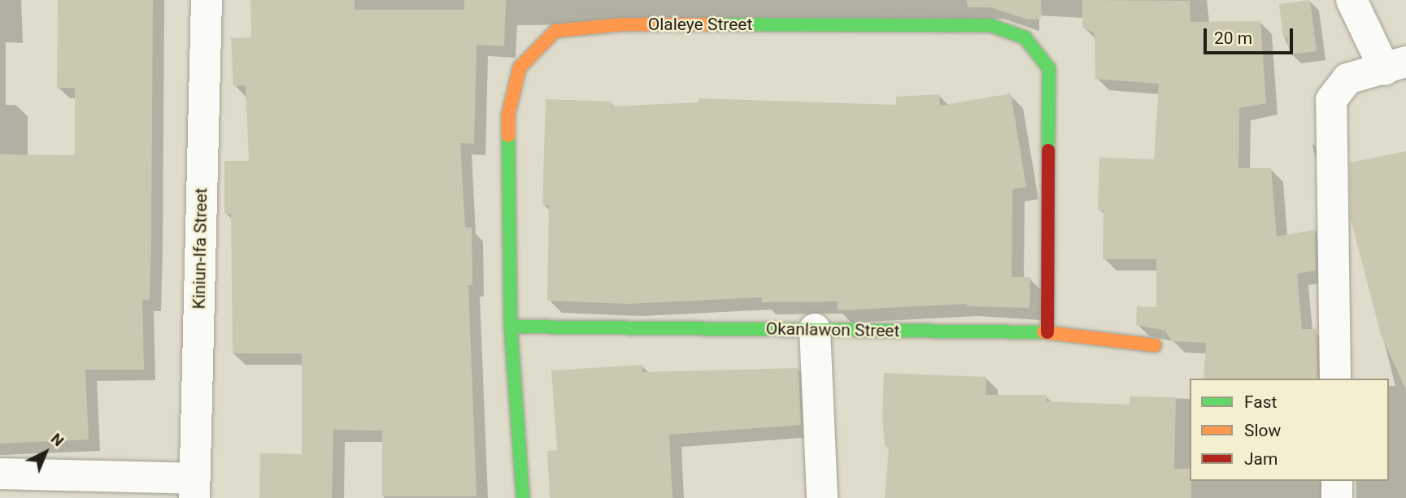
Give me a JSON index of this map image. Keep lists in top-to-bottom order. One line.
{"streets":{"street":["Olaleye Street","Kiniun-Ifa Street","Okanlawon Street"]},"crossings":[["Olaleye Street","Okanlawon Street"]],"legend":["Fast","Slow","Jam"],"scale_bar":"20 m","north":"top right"}
